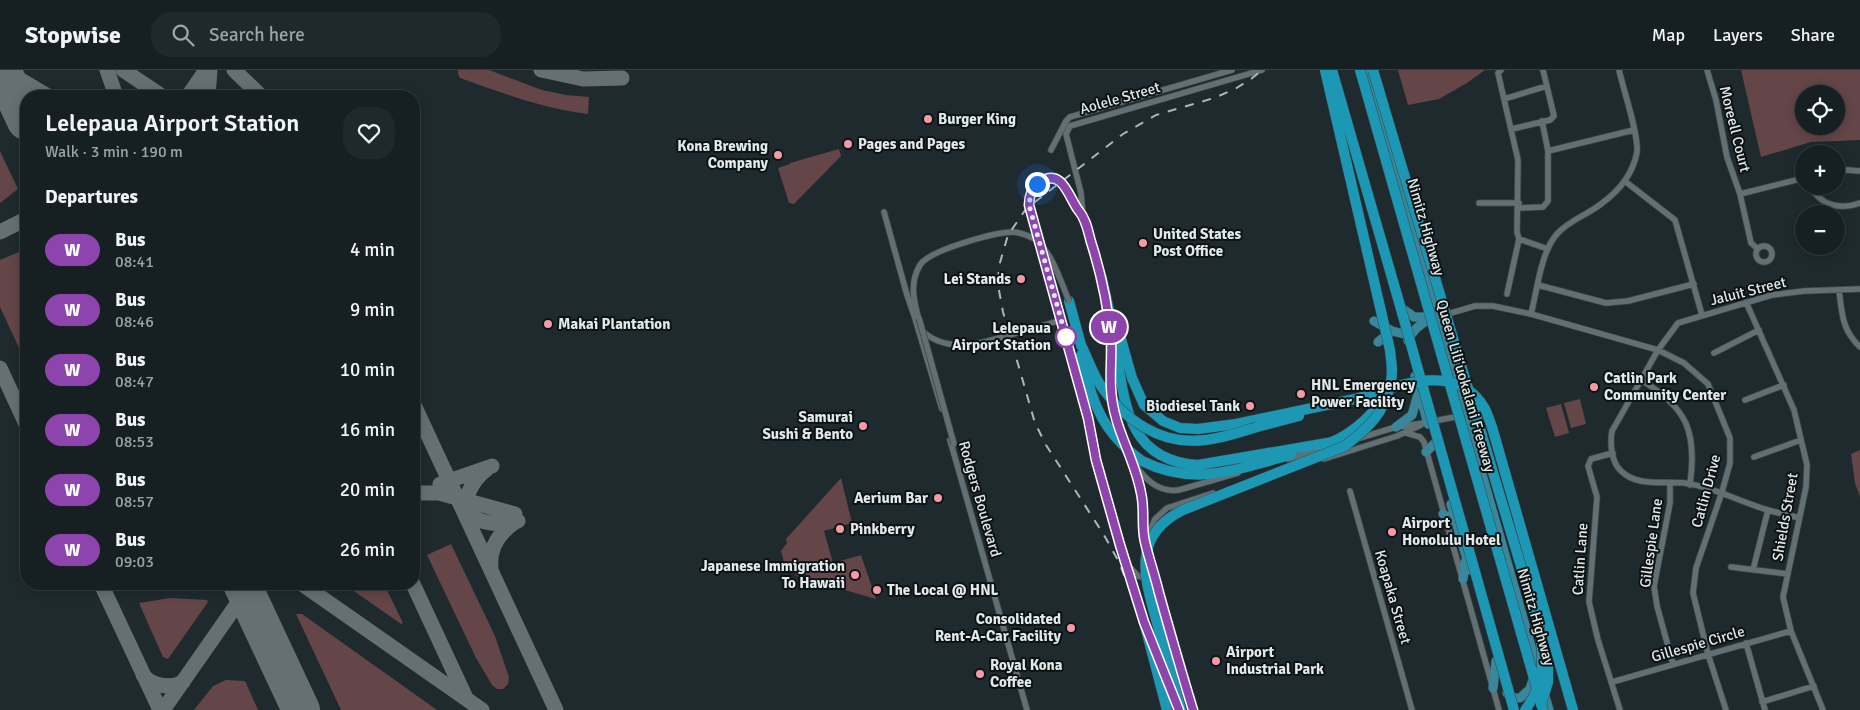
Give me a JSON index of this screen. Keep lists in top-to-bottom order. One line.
{"streets":{"highway":["Queen Liliʻuokalani Freeway"],"main road":["Nimitz Highway"],"street":["Aolele Street","Moreell Court","Jaluit Street","Catlin Drive","Rodgers Boulevard","Shields Street","Gillespie Lane","Catlin Lane","Koapaka Street","Gillespie Circle"]},"crossings":[["Nimitz Highway","Catlin Drive"],["Jaluit Street","Catlin Drive"],["Jaluit Street","Shields Street"],["Jaluit Street","Catlin Lane"],["Catlin Drive","Gillespie Circle"],["Shields Street","Gillespie Circle"],["Gillespie Lane","Gillespie Circle"],["Catlin Lane","Gillespie Circle"]],"places":["Burger King","Pages and Pages","Kona Brewing Company","United States Post Office","Lei Stands","Makai Plantation","Lelepaua Airport Station","Catlin Park Community Center","HNL Emergency Power Facility","Biodiesel Tank","Samurai Sushi & Bento","Aerium Bar","Pinkberry","Airport Honolulu Hotel","Japanese Immigration To Hawaii","The Local @ HNL","Consolidated Rent-A-Car Facility","Airport Industrial Park","Royal Kona Coffee"],"lines":["bus line W"],"page":{"header":"Stopwise","search":"Search here","nav":["Map","Layers","Share"],"on_map":"W","map_buttons":["+","−"],"heading":[["Lelepaua Airport Station","Walk · 3 min · 190 m"],"Departures"],"list":[{"mark":"W","name":"Bus","note":"08:41","value":"4 min"},{"mark":"W","name":"Bus","note":"08:46","value":"9 min"},{"mark":"W","name":"Bus","note":"08:47","value":"10 min"},{"mark":"W","name":"Bus","note":"08:53","value":"16 min"},{"mark":"W","name":"Bus","note":"08:57","value":"20 min"},{"mark":"W","name":"Bus","note":"09:03","value":"26 min"}]}}
